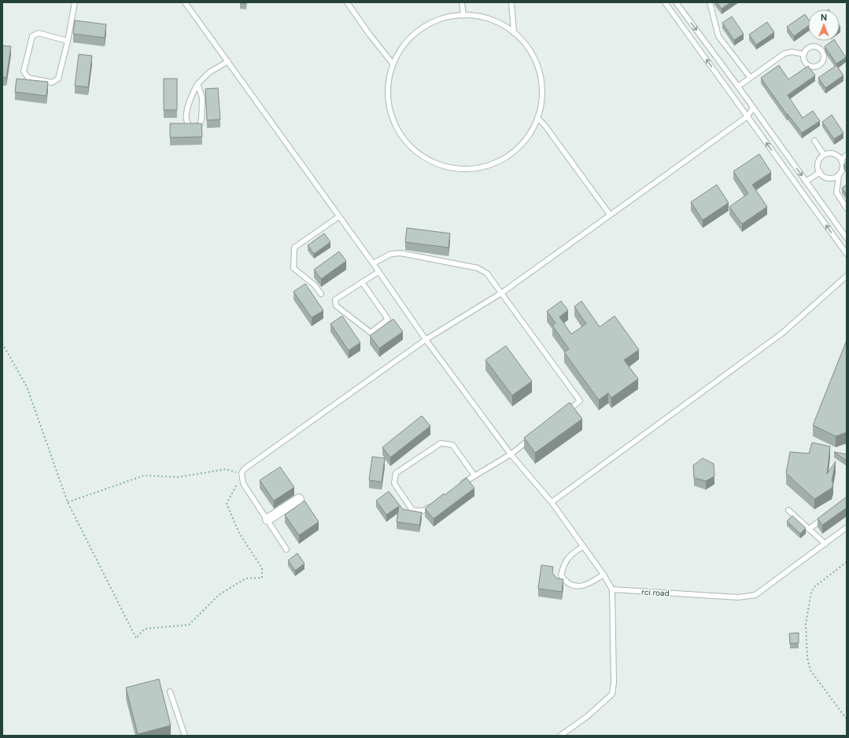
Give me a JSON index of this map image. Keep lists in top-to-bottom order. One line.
{"streets":{"lane":["rci road"]},"north":"top"}
